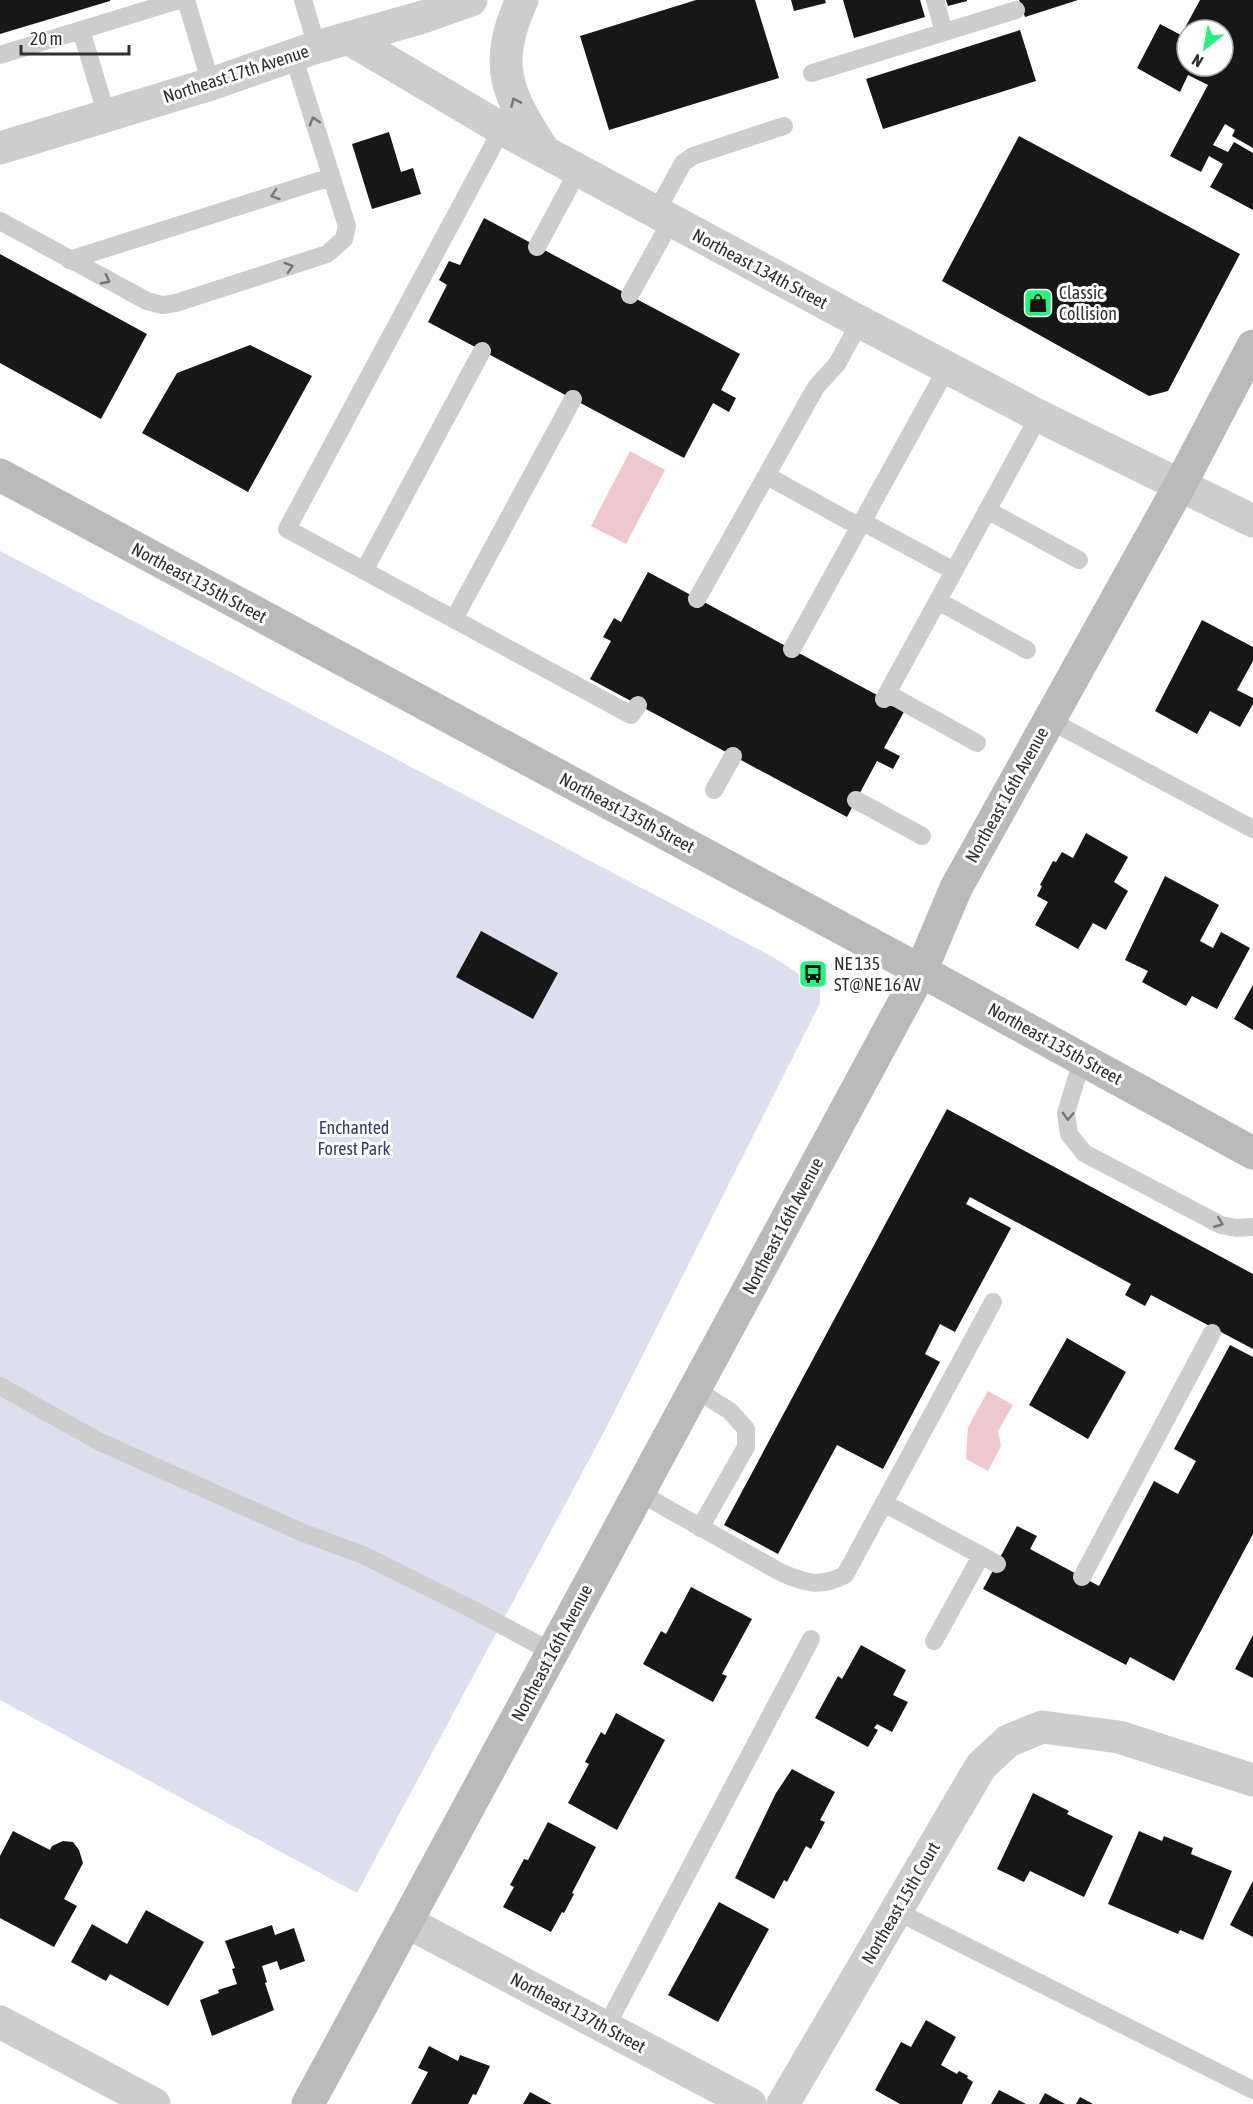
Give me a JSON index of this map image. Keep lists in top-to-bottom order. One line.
{"streets":{"street":["Northeast 17th Avenue","Northeast 134th Street","Northeast 135th Street","Northeast 16th Avenue","Northeast 15th Court","Northeast 137th Street"]},"crossings":[["Northeast 17th Avenue","Northeast 134th Street"],["Northeast 134th Street","Northeast 16th Avenue"],["Northeast 135th Street","Northeast 16th Avenue"],["Northeast 16th Avenue","Northeast 137th Street"]],"parks":["Enchanted Forest Park"],"places":{"shop":["Classic Collision"],"bus stop":["NE 135 ST@NE 16 AV"]},"scale_bar":"20 m","north":"bottom left"}
